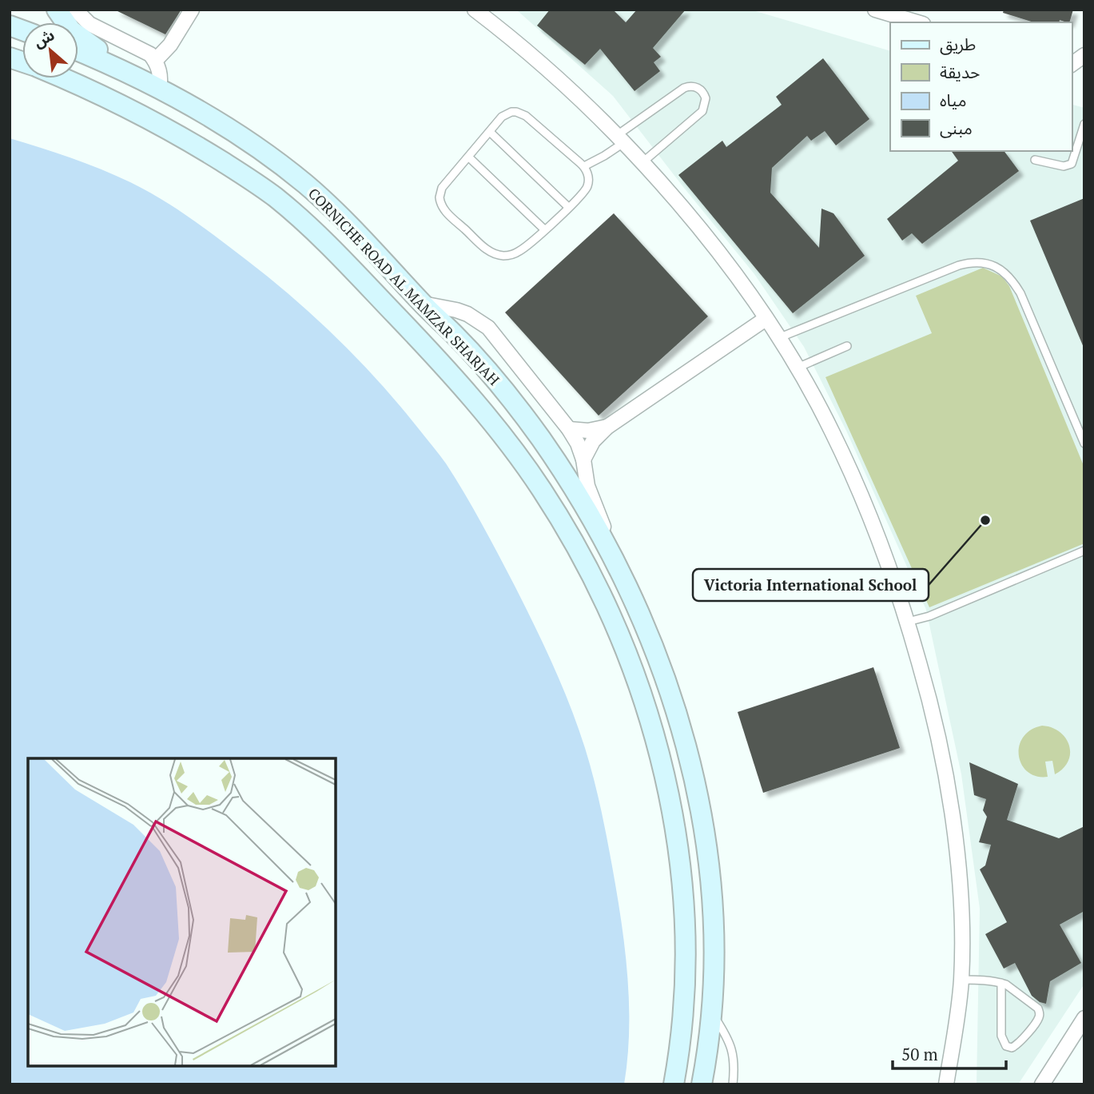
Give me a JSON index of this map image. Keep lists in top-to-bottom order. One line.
{"streets":{"main road":["CORNICHE ROAD AL MAMZAR SHARJAH"]},"places":["Victoria International School"],"legend":["طريق","حديقة","مياه","مبنى"],"scale_bar":"50 m","north":"top left"}
